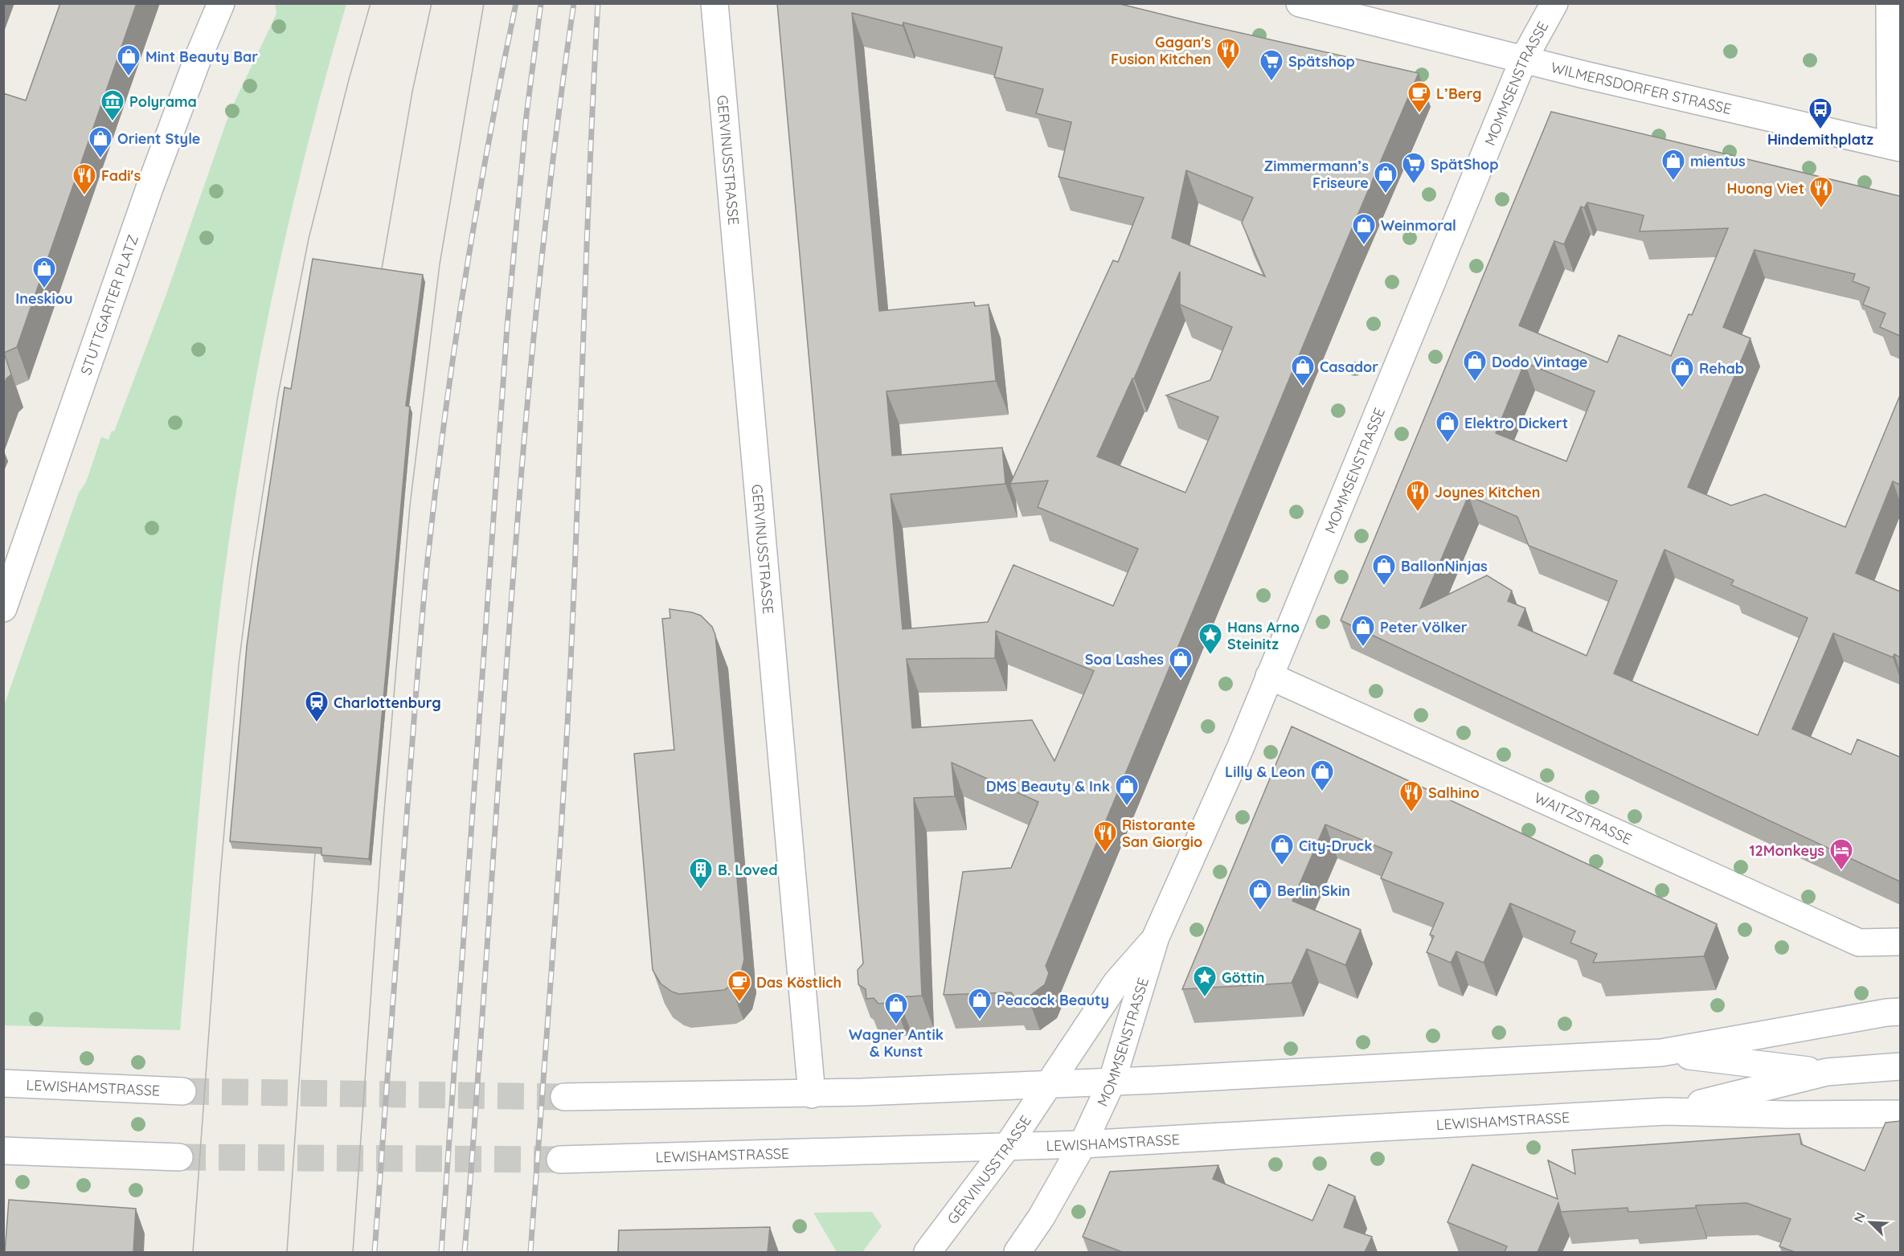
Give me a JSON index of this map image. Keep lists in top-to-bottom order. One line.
{"streets":{"street":["MOMMSENSTRASSE","WILMERSDORFER STRASSE","GERVINUSSTRASSE","STUTTGARTER PLATZ","WAITZSTRASSE","LEWISHAMSTRASSE"]},"crossings":[["MOMMSENSTRASSE","WILMERSDORFER STRASSE"],["MOMMSENSTRASSE","GERVINUSSTRASSE"],["MOMMSENSTRASSE","WAITZSTRASSE"],["MOMMSENSTRASSE","LEWISHAMSTRASSE"],["GERVINUSSTRASSE","LEWISHAMSTRASSE"]],"places":{"restaurant":["Gagan's Fusion Kitchen","Fadi's","Huong Viet","Joynes Kitchen","Salhino","Ristorante San Giorgio"],"shop":["Mint Beauty Bar","Orient Style","mientus","Zimmermann’s Friseure","Weinmoral","Ineskiou","Dodo Vintage","Casador","Rehab","Elektro Dickert","BallonNinjas","Peter Völker","Soa Lashes","Lilly & Leon","DMS Beauty & Ink","City-Druck","Berlin Skin","Peacock Beauty","Wagner Antik & Kunst"],"supermarket":["Spätshop","SpätShop"],"cafe":["L’Berg","Das Köstlich"],"museum":["Polyrama"],"bus stop":["Hindemithplatz"],"place":["Hans Arno Steinitz","Göttin"],"station":["Charlottenburg"],"hotel":["12Monkeys"],"building":["B. Loved"]},"north":"top left"}
